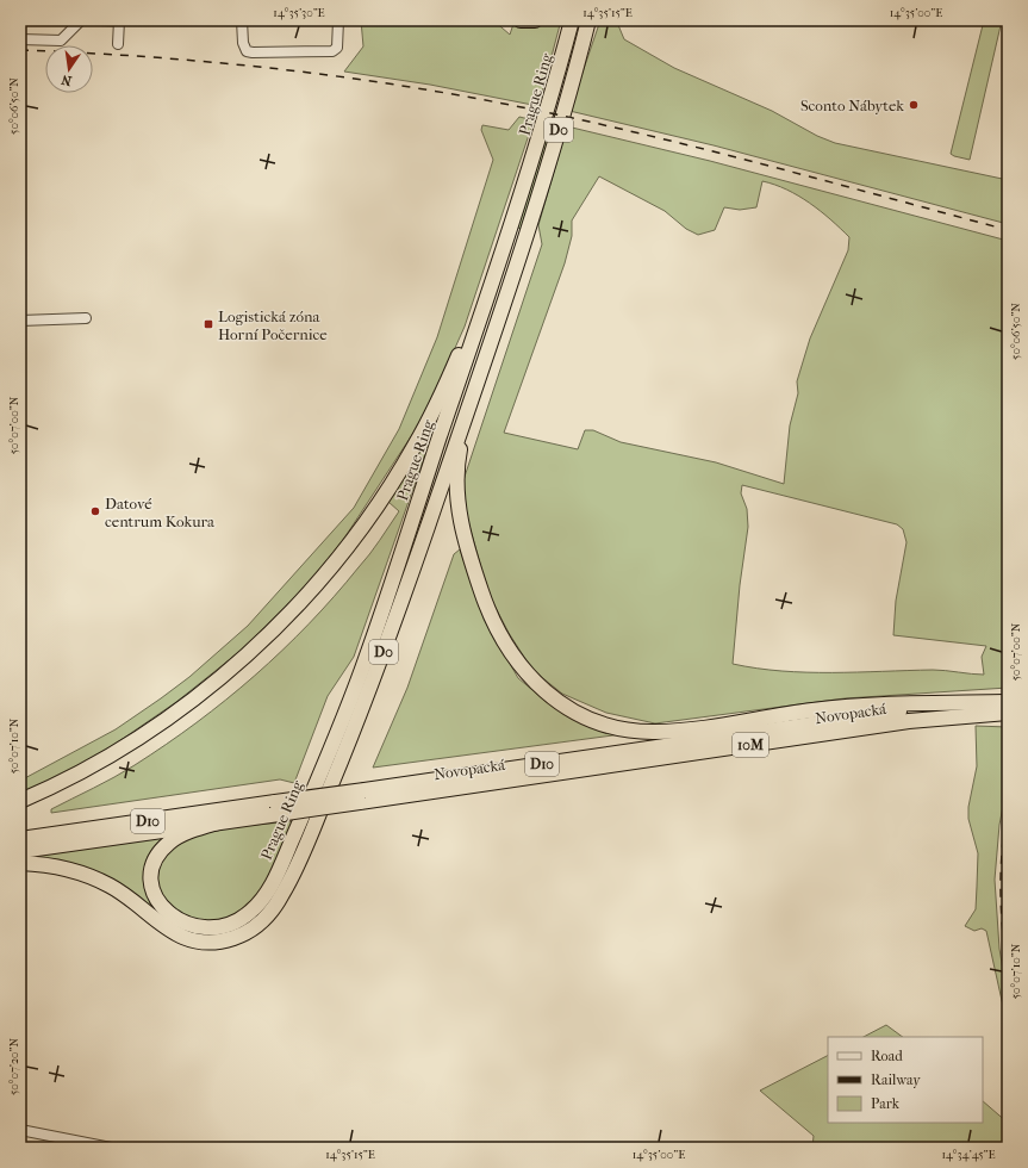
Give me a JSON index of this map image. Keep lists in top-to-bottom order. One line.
{"streets":{"highway":["Prague Ring","D0","Novopacká","D10"]},"crossings":[["Prague Ring","Novopacká"]],"places":{"other":["Sconto Nábytek","Datové centrum Kokura"],"transit":["Logistická zóna Horní Počernice"]},"legend":["Road","Railway","Park"],"north":"bottom","coordinates":["14°35'30\"E","14°35'15\"E","14°35'00\"E","50°06'50\"N","50°07'00\"N","50°07'10\"N","50°07'20\"N","14°34'45\"E"]}
